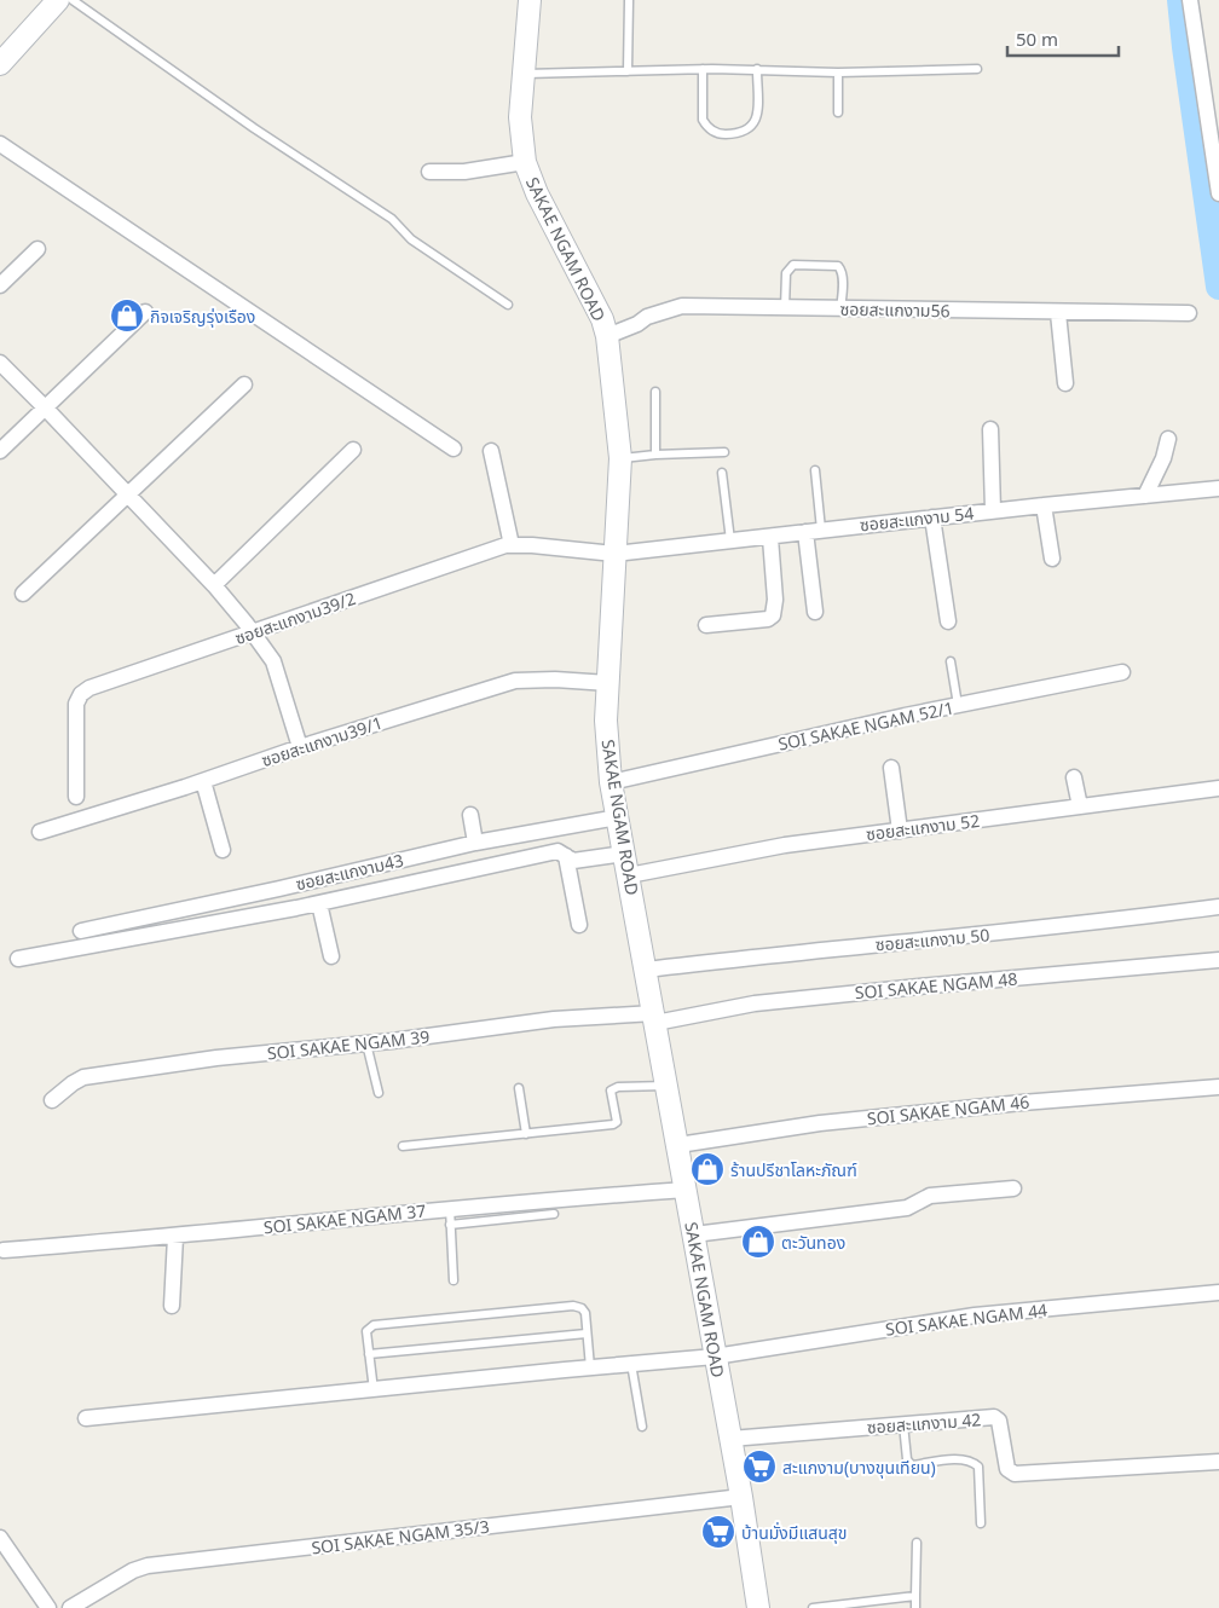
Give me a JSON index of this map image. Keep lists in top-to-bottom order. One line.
{"streets":{"street":["SAKAE NGAM ROAD","ซอยสะแกงาม56","ซอยสะแกงาม 54","ซอยสะแกงาม39/2","SOI SAKAE NGAM 52/1","ซอยสะแกงาม39/1","ซอยสะแกงาม 52","ซอยสะแกงาม43","ซอยสะแกงาม 50","SOI SAKAE NGAM 48","SOI SAKAE NGAM 39","SOI SAKAE NGAM 46","SOI SAKAE NGAM 37","SOI SAKAE NGAM 44","ซอยสะแกงาม 42","SOI SAKAE NGAM 35/3"]},"crossings":[["SAKAE NGAM ROAD","ซอยสะแกงาม56"],["SAKAE NGAM ROAD","ซอยสะแกงาม 54"],["SAKAE NGAM ROAD","ซอยสะแกงาม39/2"],["SAKAE NGAM ROAD","SOI SAKAE NGAM 52/1"],["SAKAE NGAM ROAD","ซอยสะแกงาม39/1"],["SAKAE NGAM ROAD","ซอยสะแกงาม 52"],["SAKAE NGAM ROAD","ซอยสะแกงาม43"],["SAKAE NGAM ROAD","ซอยสะแกงาม 50"],["SAKAE NGAM ROAD","SOI SAKAE NGAM 48"],["SAKAE NGAM ROAD","SOI SAKAE NGAM 39"],["SAKAE NGAM ROAD","SOI SAKAE NGAM 46"],["SAKAE NGAM ROAD","SOI SAKAE NGAM 37"],["SAKAE NGAM ROAD","SOI SAKAE NGAM 44"],["SAKAE NGAM ROAD","ซอยสะแกงาม 42"],["SAKAE NGAM ROAD","SOI SAKAE NGAM 35/3"],["ซอยสะแกงาม 54","ซอยสะแกงาม39/2"],["SOI SAKAE NGAM 48","SOI SAKAE NGAM 39"]],"places":{"shop":["กิจเจริญรุ่งเรือง","ร้านปรีชาโลหะภัณฑ์","ตะวันทอง"],"supermarket":["สะแกงาม(บางขุนเทียน)","บ้านมั่งมีแสนสุข"]},"scale_bar":"50 m"}
